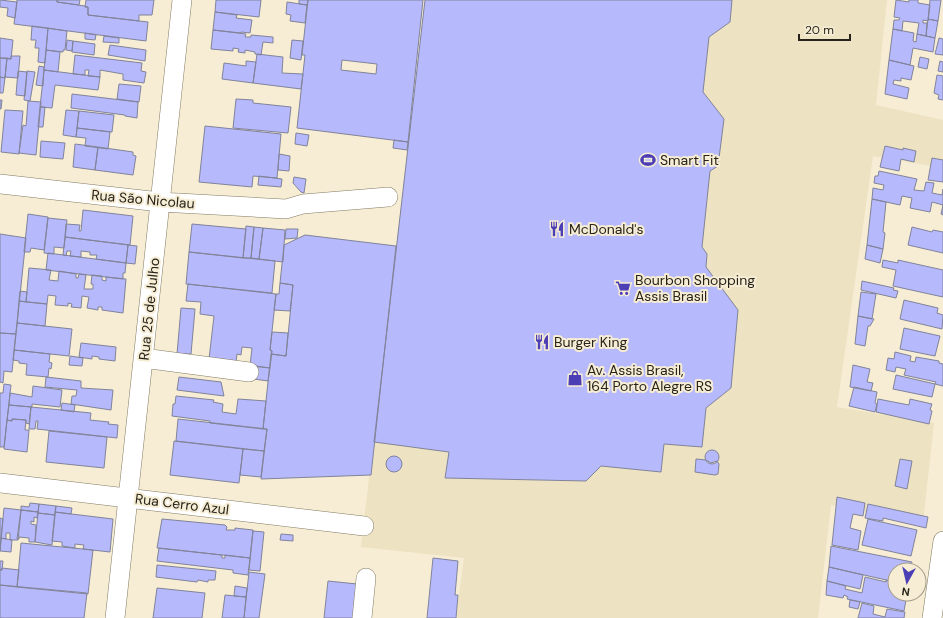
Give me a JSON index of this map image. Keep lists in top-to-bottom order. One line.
{"streets":{"street":["Rua São Nicolau","Rua 25 de Julho","Rua Cerro Azul"]},"crossings":[["Rua São Nicolau","Rua 25 de Julho"],["Rua 25 de Julho","Rua Cerro Azul"]],"places":{"sports":["Smart Fit"],"restaurant":["McDonald's","Burger King"],"supermarket":["Bourbon Shopping Assis Brasil"],"shop":["Av. Assis Brasil, 164 Porto Alegre RS"]},"scale_bar":"20 m","north":"bottom"}
